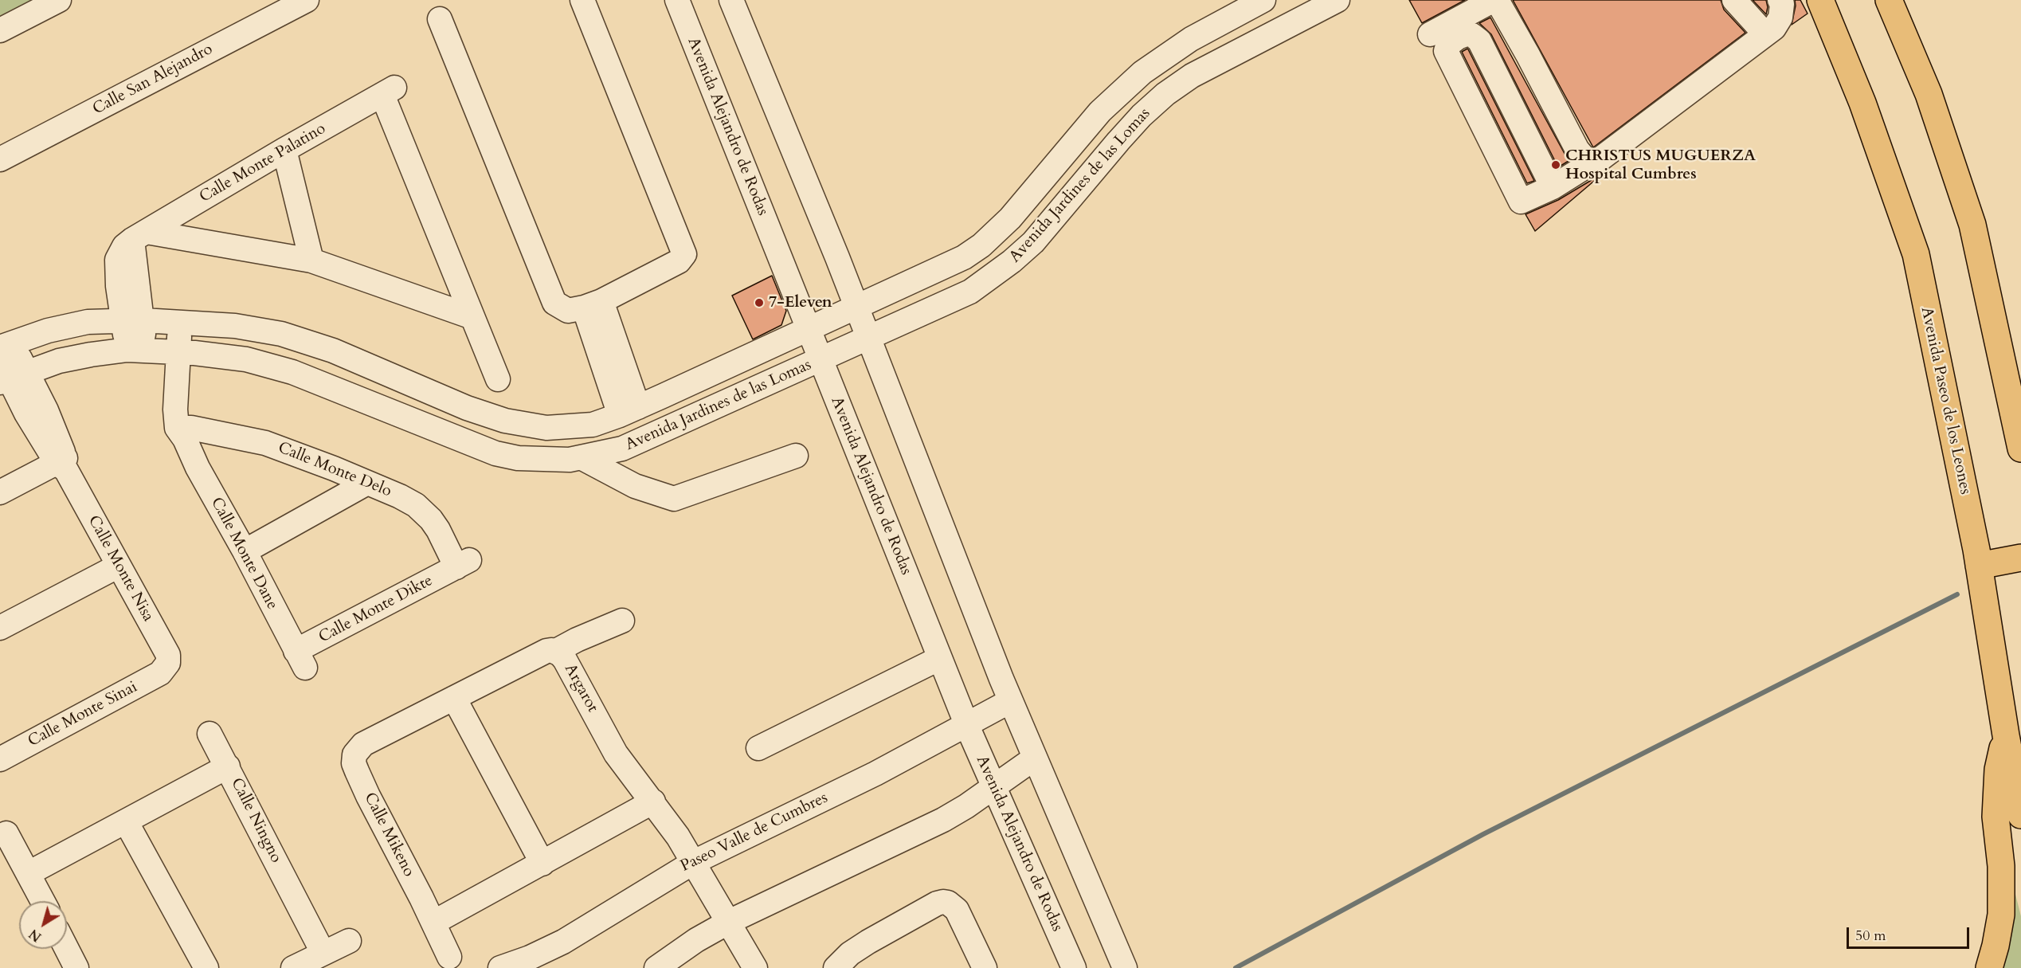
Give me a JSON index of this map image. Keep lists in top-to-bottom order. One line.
{"streets":{"main road":["Avenida Paseo de los Leones"],"street":["Calle San Alejandro","Avenida Alejandro de Rodas","Calle Monte Palatino","Avenida Jardines de las Lomas","Calle Monte Delo","Calle Monte Dane","Calle Monte Nisa","Calle Monte Dikte","Argarot","Calle Monte Sinai","Calle Ningno","Paseo Valle de Cumbres","Calle Mikeno"]},"crossings":[["Avenida Alejandro de Rodas","Avenida Jardines de las Lomas"],["Avenida Alejandro de Rodas","Paseo Valle de Cumbres"],["Avenida Jardines de las Lomas","Calle Monte Dane"],["Avenida Jardines de las Lomas","Calle Monte Nisa"],["Calle Monte Delo","Calle Monte Dane"],["Calle Monte Delo","Calle Monte Dikte"],["Calle Monte Dane","Calle Monte Dikte"],["Calle Monte Nisa","Calle Monte Sinai"],["Argarot","Paseo Valle de Cumbres"],["Argarot","Calle Mikeno"]],"places":["CHRISTUS MUGUERZA Hospital Cumbres","7-Eleven"],"scale_bar":"50 m","north":"bottom left"}
